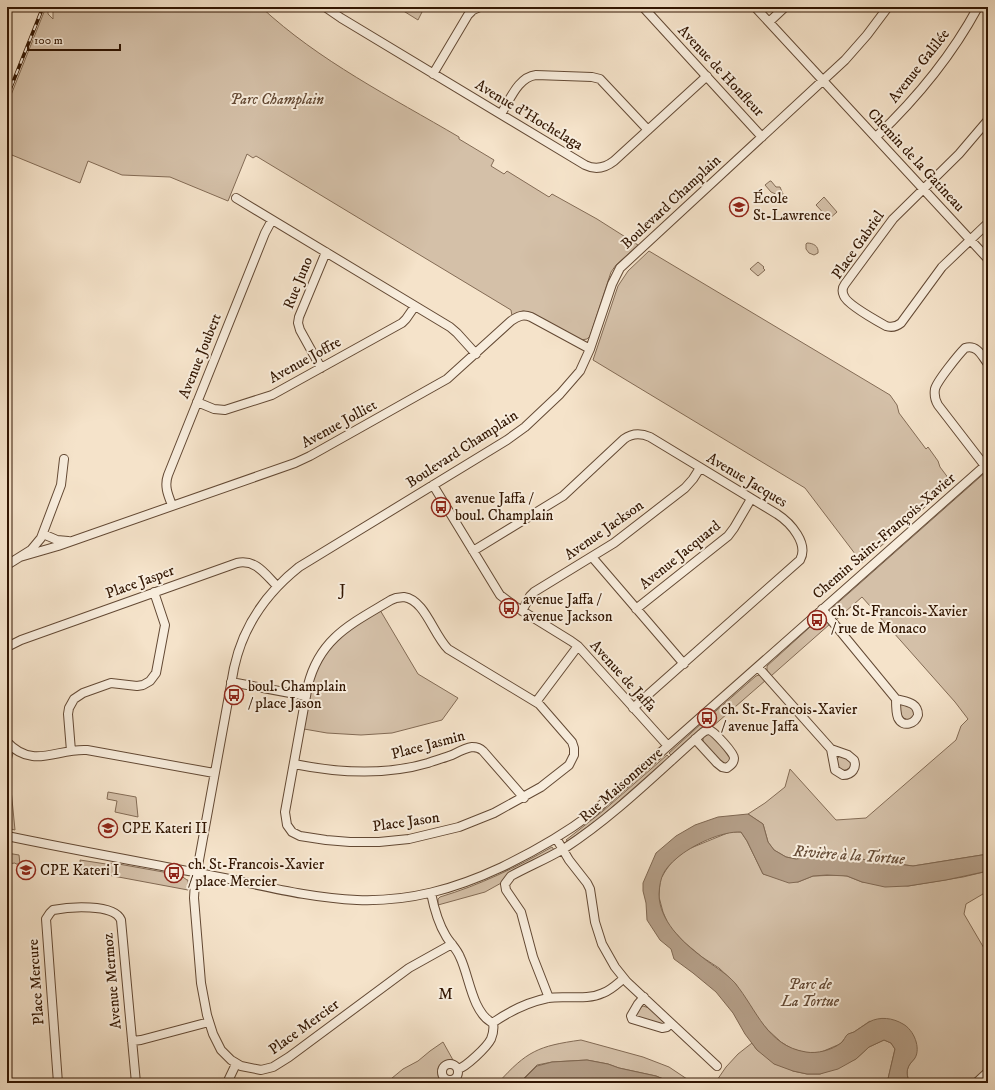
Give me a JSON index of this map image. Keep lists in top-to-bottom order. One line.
{"streets":{"street":["Avenue Galilée","Avenue de Honfleur","Avenue d'Hochelaga","Chemin de la Gatineau","Boulevard Champlain","Place Gabriel","Rue Juno","Avenue Joubert","Avenue Joffre","Avenue Jolliet","Avenue Jacques","Avenue Jackson","Chemin Saint-François-Xavier","Avenue Jacquard","Place Jasper","Avenue de Jaffa","Place Jasmin","Rue Maisonneuve","Place Jason","Avenue Mermoz","Place Mercure","Place Mercier"]},"crossings":[["Avenue Galilée","Chemin de la Gatineau"],["Avenue de Honfleur","Avenue d'Hochelaga"],["Avenue de Honfleur","Boulevard Champlain"],["Chemin de la Gatineau","Boulevard Champlain"],["Chemin de la Gatineau","Place Gabriel"],["Boulevard Champlain","Avenue Jolliet"],["Boulevard Champlain","Chemin Saint-François-Xavier"],["Boulevard Champlain","Place Jasper"],["Boulevard Champlain","Avenue de Jaffa"],["Rue Juno","Avenue Joffre"],["Avenue Joubert","Avenue Joffre"],["Avenue Joubert","Avenue Jolliet"],["Avenue Jacques","Avenue Jackson"],["Avenue Jacques","Avenue Jacquard"],["Avenue Jacques","Avenue de Jaffa"],["Avenue Jackson","Avenue de Jaffa"],["Chemin Saint-François-Xavier","Avenue de Jaffa"],["Place Jasmin","Place Jason"],["Avenue Mermoz","Place Mercure"]],"districts":["J","M"],"water":["Rivière à la Tortue"],"parks":["Parc Champlain","Parc de La Tortue"],"places":{"school or university":["École St-Lawrence","CPE Kateri II","CPE Kateri I"],"bus stop":["avenue Jaffa / boul. Champlain","avenue Jaffa / avenue Jackson","ch. St-Francois-Xavier / rue de Monaco","boul. Champlain / place Jason","ch. St-Francois-Xavier / avenue Jaffa","ch. St-Francois-Xavier / place Mercier"]},"scale_bar":"100 m"}
